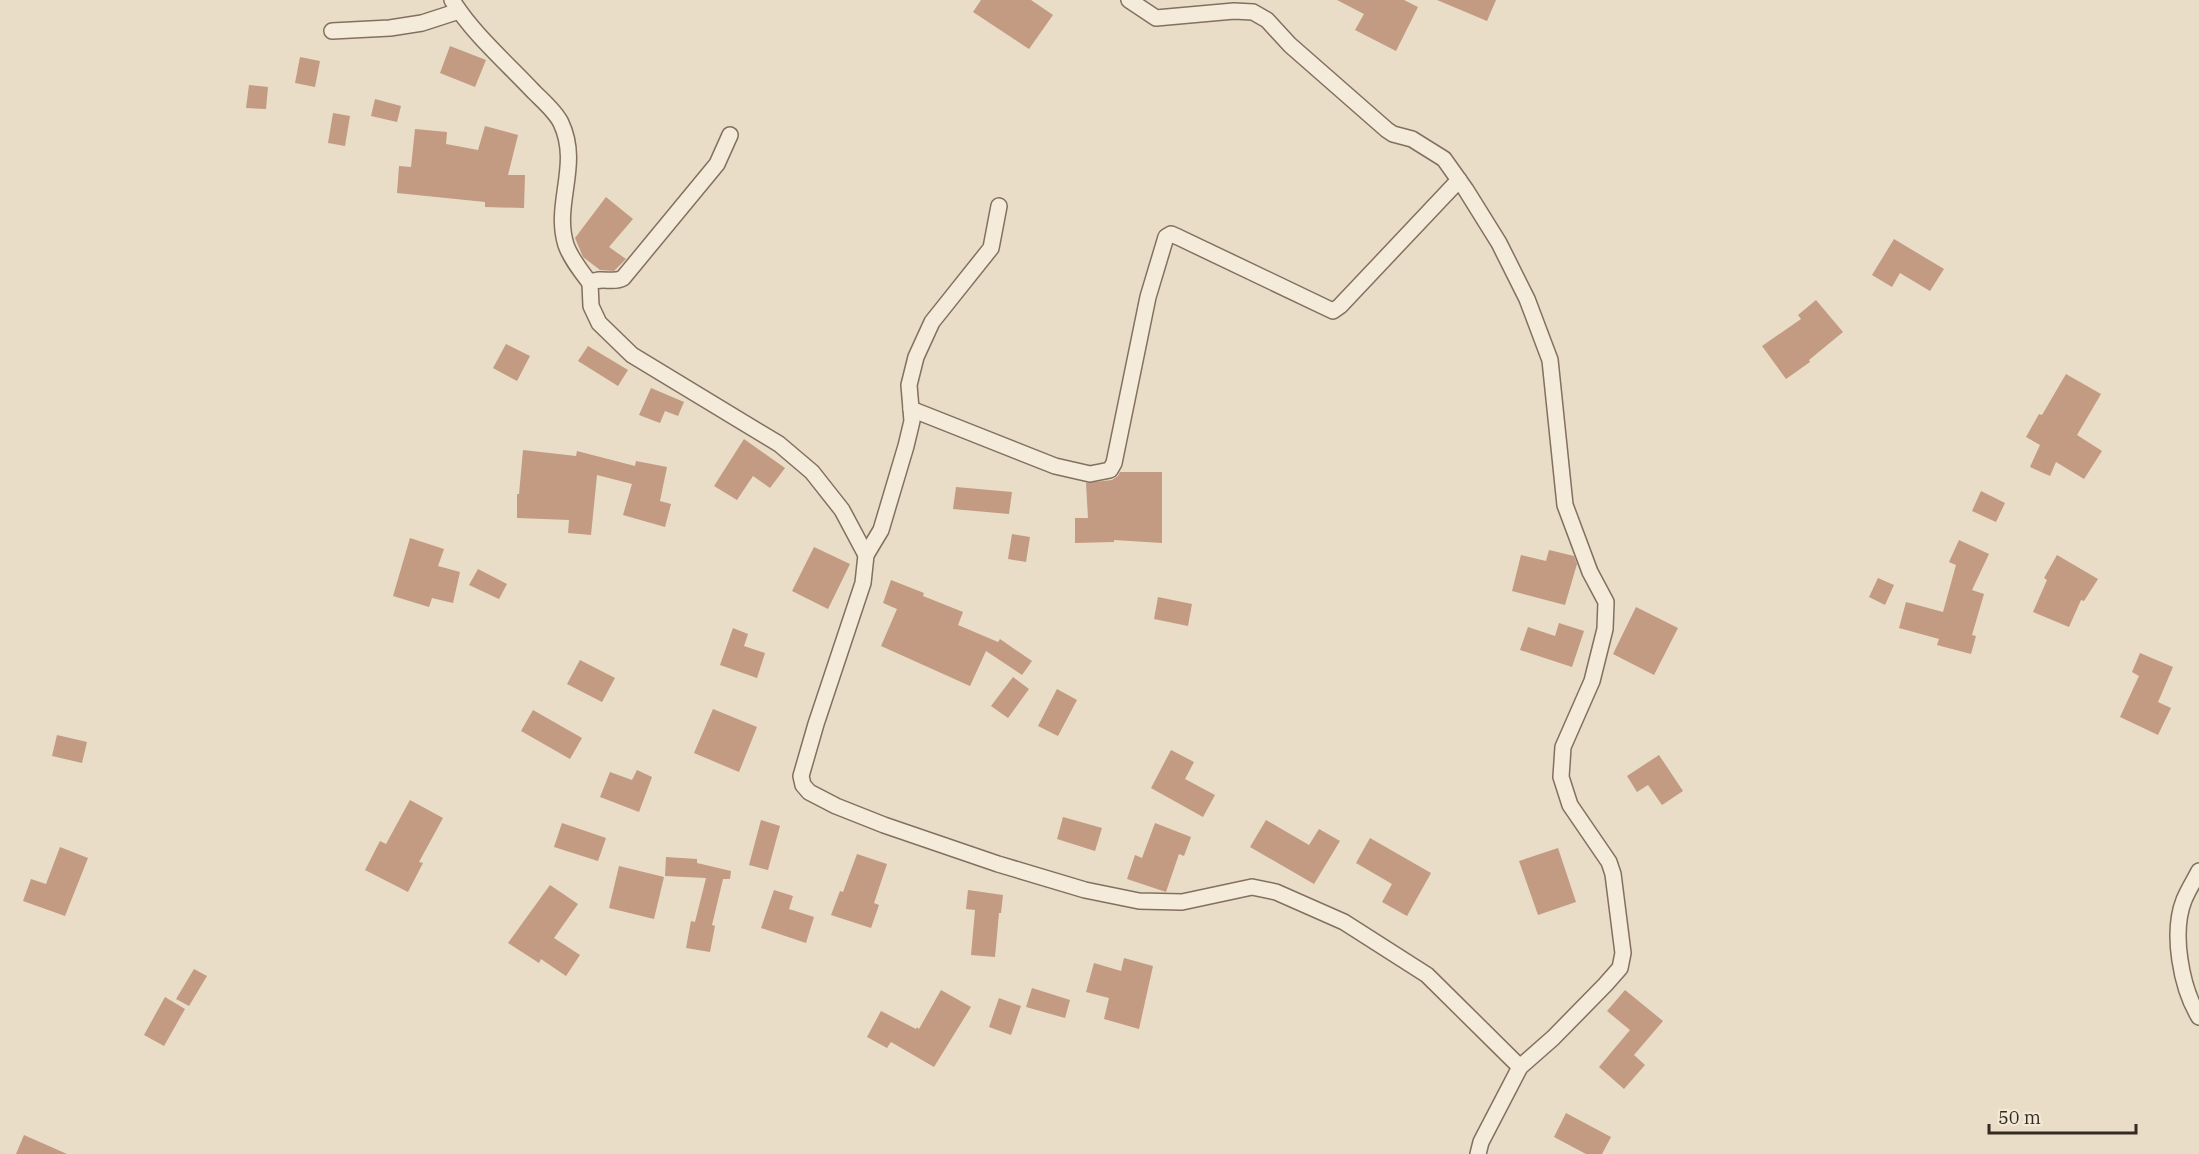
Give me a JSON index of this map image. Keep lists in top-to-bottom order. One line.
{"scale_bar":"50 m"}
